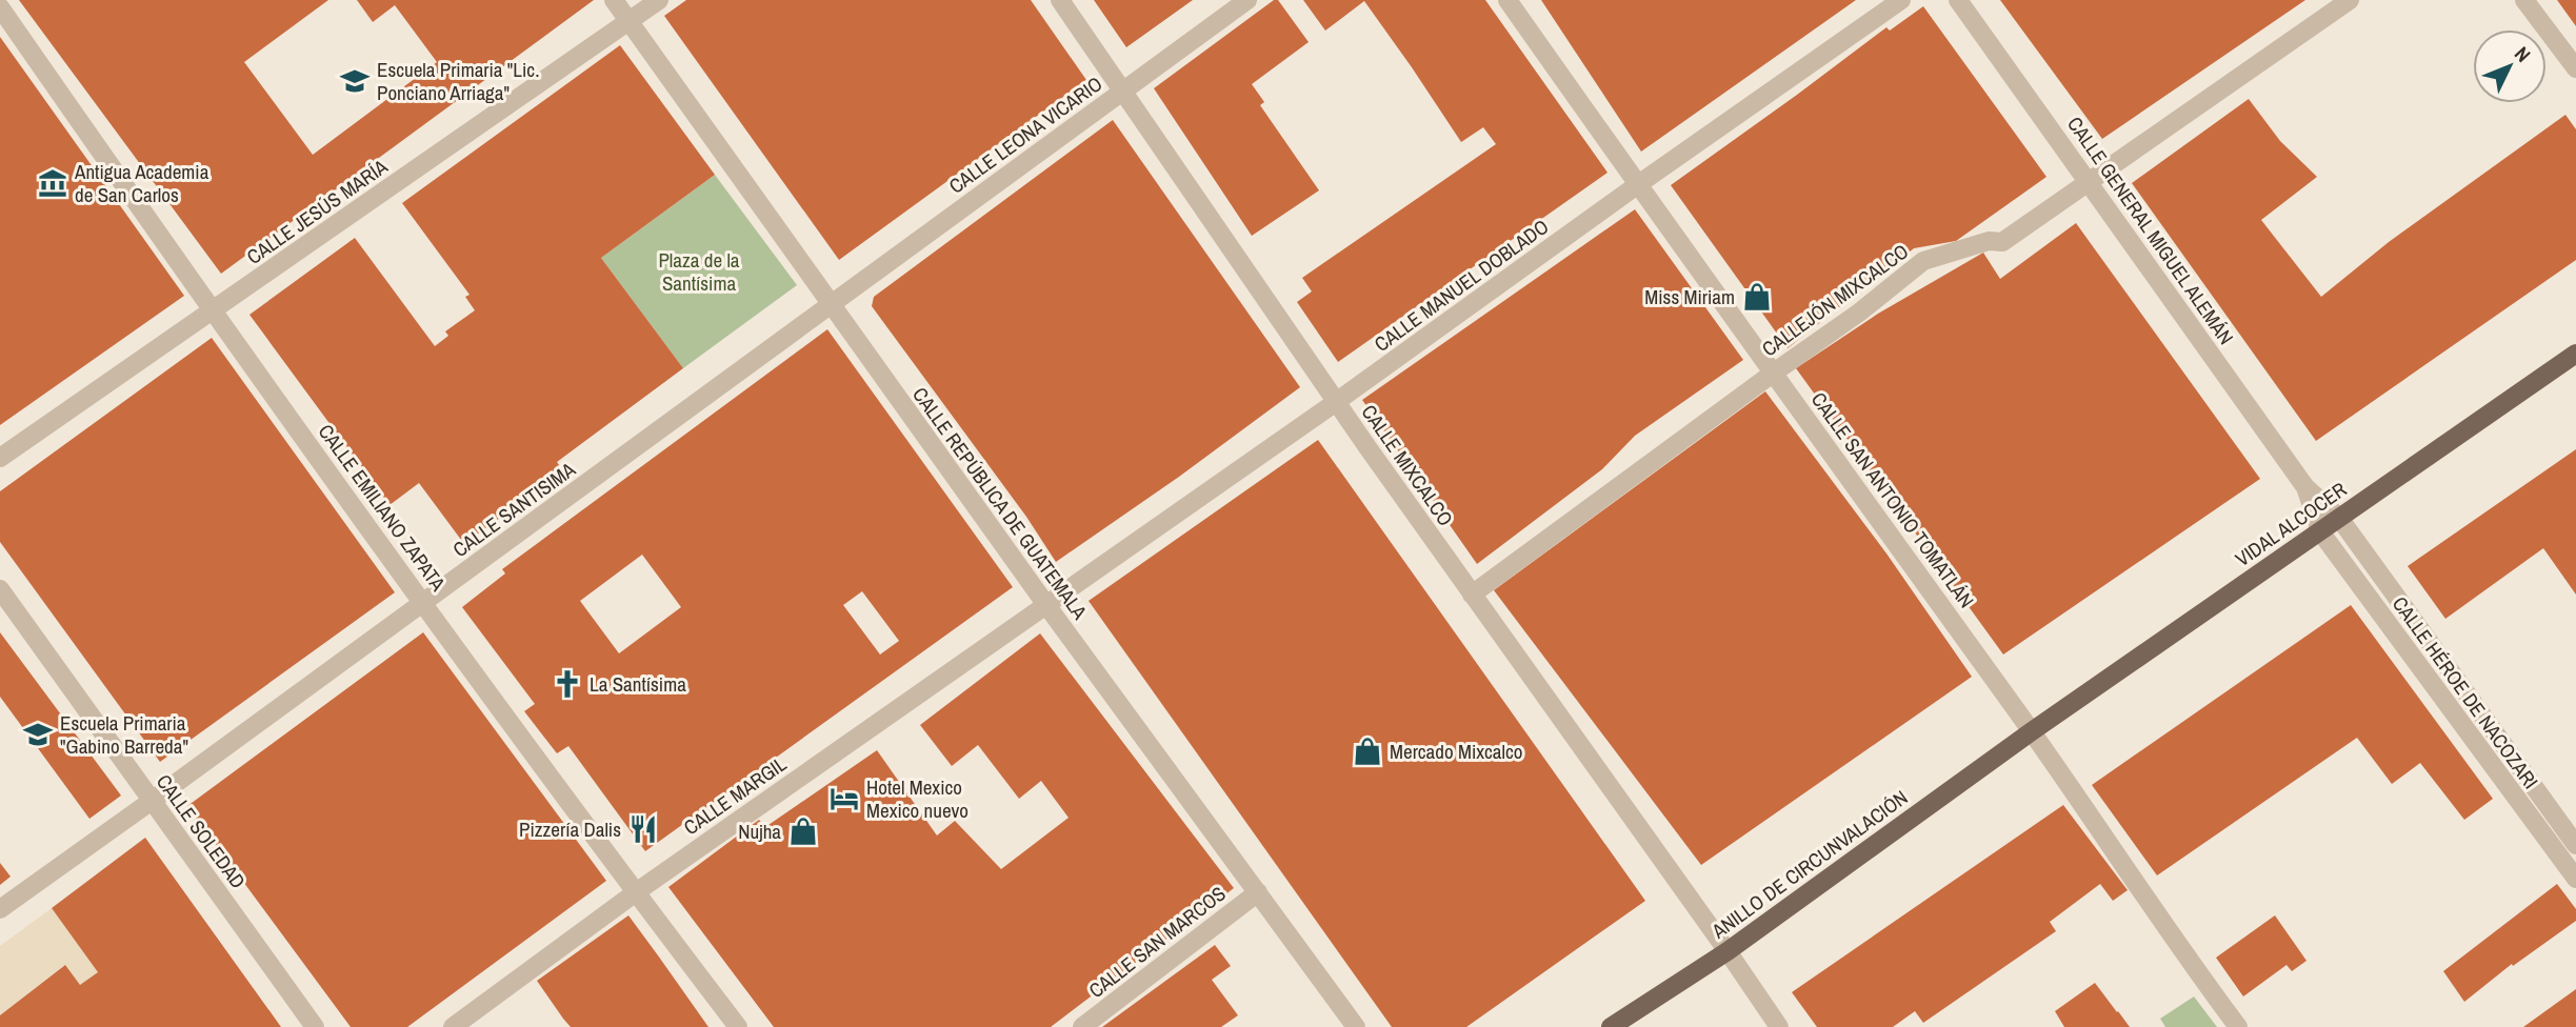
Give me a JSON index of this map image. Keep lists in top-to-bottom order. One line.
{"streets":{"main road":["VIDAL ALCOCER","ANILLO DE CIRCUNVALACIÓN"],"street":["CALLE LEONA VICARIO","CALLE JESÚS MARÍA","CALLE GENERAL MIGUEL ALEMÁN","CALLE MANUEL DOBLADO","CALLEJÓN MIXCALCO","CALLE MIXCALCO","CALLE SAN ANTONIO TOMATLÁN","CALLE REPÚBLICA DE GUATEMALA","CALLE EMILIANO ZAPATA","CALLE SANTISIMA","CALLE HÉROE DE NACOZARI","CALLE MARGIL","CALLE SOLEDAD","CALLE SAN MARCOS"]},"crossings":[["CALLE LEONA VICARIO","CALLE MIXCALCO"],["CALLE LEONA VICARIO","CALLE REPÚBLICA DE GUATEMALA"],["CALLE LEONA VICARIO","CALLE SANTISIMA"],["CALLE JESÚS MARÍA","CALLE REPÚBLICA DE GUATEMALA"],["CALLE JESÚS MARÍA","CALLE EMILIANO ZAPATA"],["CALLE GENERAL MIGUEL ALEMÁN","CALLEJÓN MIXCALCO"],["CALLE GENERAL MIGUEL ALEMÁN","VIDAL ALCOCER"],["CALLE GENERAL MIGUEL ALEMÁN","CALLE HÉROE DE NACOZARI"],["CALLE MANUEL DOBLADO","CALLE MIXCALCO"],["CALLE MANUEL DOBLADO","CALLE SAN ANTONIO TOMATLÁN"],["CALLE MANUEL DOBLADO","CALLE REPÚBLICA DE GUATEMALA"],["CALLE MANUEL DOBLADO","CALLE MARGIL"],["CALLEJÓN MIXCALCO","CALLE MIXCALCO"],["CALLEJÓN MIXCALCO","CALLE SAN ANTONIO TOMATLÁN"],["CALLE MIXCALCO","ANILLO DE CIRCUNVALACIÓN"],["CALLE SAN ANTONIO TOMATLÁN","VIDAL ALCOCER"],["CALLE SAN ANTONIO TOMATLÁN","ANILLO DE CIRCUNVALACIÓN"],["CALLE REPÚBLICA DE GUATEMALA","CALLE SANTISIMA"],["CALLE REPÚBLICA DE GUATEMALA","CALLE MARGIL"],["CALLE REPÚBLICA DE GUATEMALA","CALLE SAN MARCOS"],["CALLE EMILIANO ZAPATA","CALLE SANTISIMA"],["CALLE EMILIANO ZAPATA","CALLE MARGIL"],["CALLE SANTISIMA","CALLE SOLEDAD"],["VIDAL ALCOCER","CALLE HÉROE DE NACOZARI"],["VIDAL ALCOCER","ANILLO DE CIRCUNVALACIÓN"]],"parks":["Plaza de la Santísima"],"places":{"school or university":["Escuela Primaria \"Lic. Ponciano Arriaga\"","Escuela Primaria \"Gabino Barreda\""],"museum":["Antigua Academia de San Carlos"],"shop":["Miss Miriam","Mercado Mixcalco","Nujha"],"church":["La Santísima"],"hotel":["Hotel Mexico Mexico nuevo"],"restaurant":["Pizzería Dalis"]},"north":"top right"}
